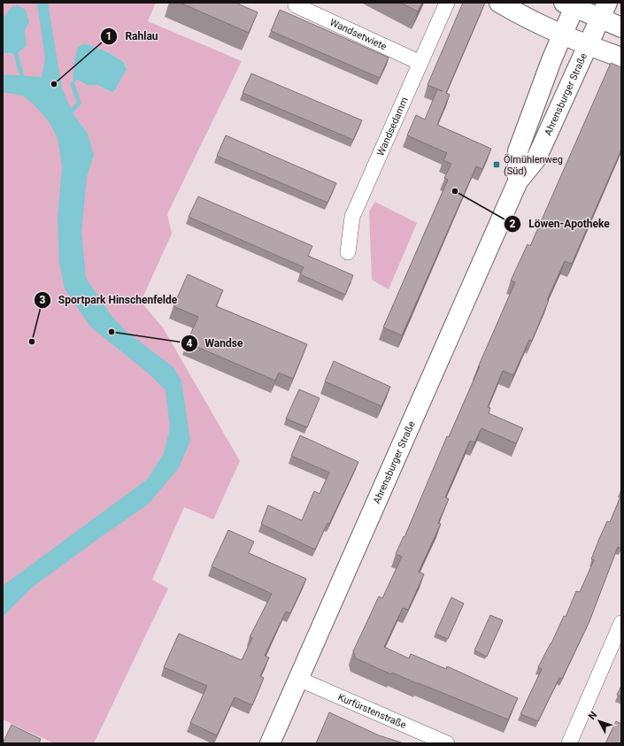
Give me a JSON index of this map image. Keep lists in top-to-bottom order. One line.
{"streets":{"main road":["Ahrensburger Straße"],"street":["Wandsetwiete","Wandsedamm","Kurfürstenstraße"]},"crossings":[["Wandsetwiete","Wandsedamm"],["Ahrensburger Straße","Kurfürstenstraße"]],"places":{"other":["Rahlau","Löwen-Apotheke","Wandse","Sportpark Hinschenfelde"],"transit":["Ölmühlenweg (Süd)"]},"north":"top left"}
